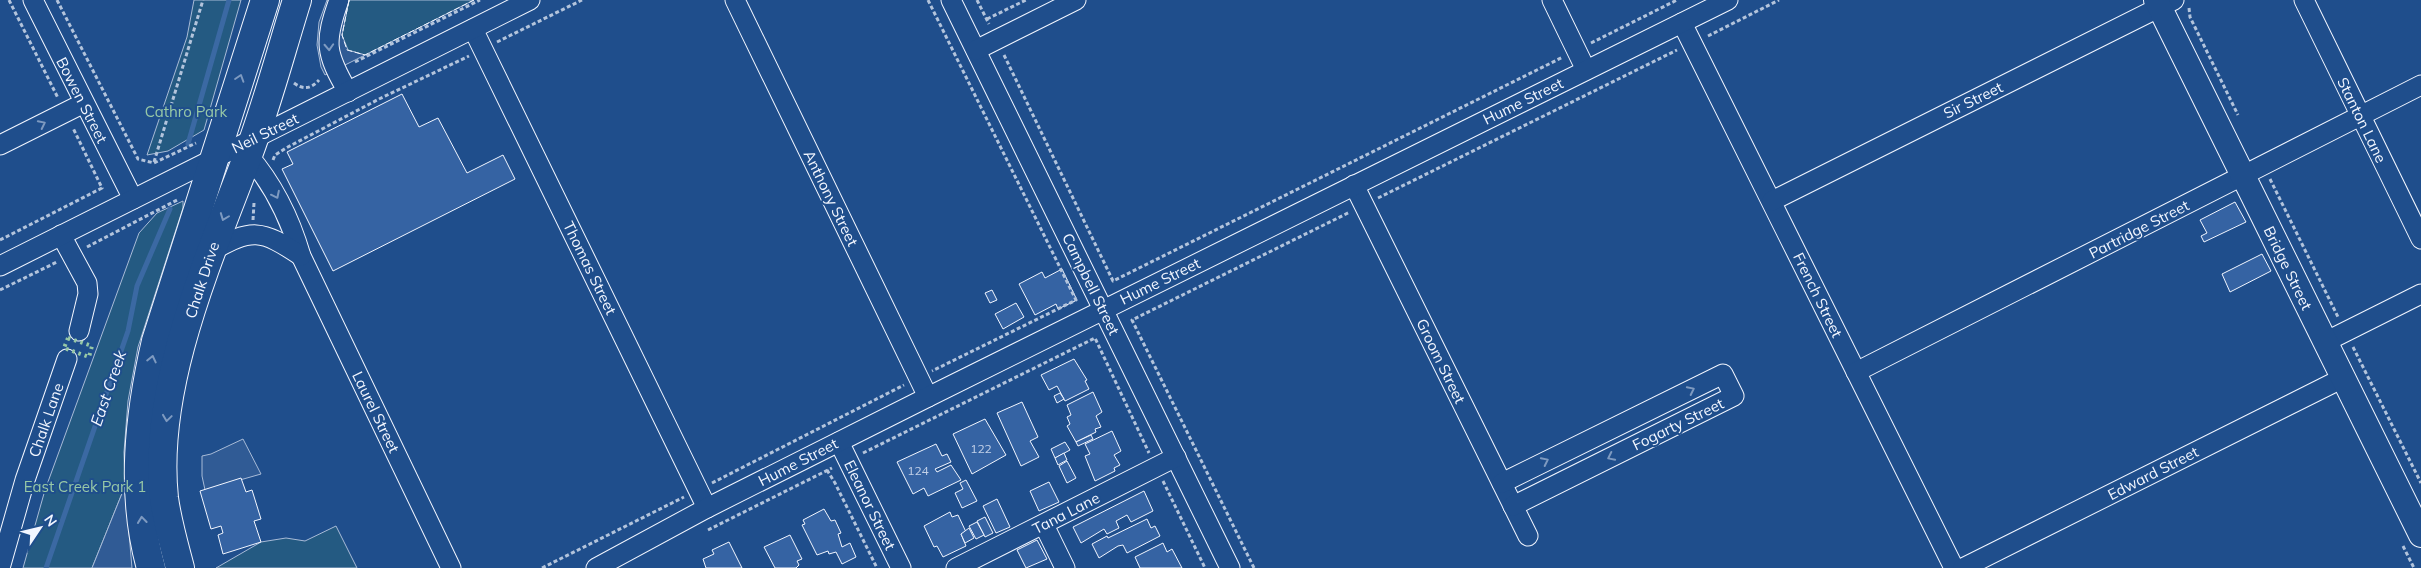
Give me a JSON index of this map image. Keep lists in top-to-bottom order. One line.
{"streets":{"highway":["Chalk Drive"],"main road":["Bridge Street"],"street":["Bowen Street","Sir Street","Hume Street","Stanton Lane","Neil Street","Anthony Street","Partridge Street","Thomas Street","Campbell Street","French Street","Groom Street","Laurel Street","Chalk Lane","Fogarty Street","Edward Street","Eleanor Street","Tana Lane"]},"crossings":[["Bowen Street","Neil Street"],["Sir Street","Bridge Street"],["Sir Street","French Street"],["Hume Street","Anthony Street"],["Hume Street","Thomas Street"],["Hume Street","Campbell Street"],["Hume Street","French Street"],["Hume Street","Groom Street"],["Hume Street","Eleanor Street"],["Stanton Lane","Partridge Street"],["Neil Street","Thomas Street"],["Neil Street","Chalk Drive"],["Neil Street","Laurel Street"],["Partridge Street","Bridge Street"],["Partridge Street","French Street"],["Bridge Street","Edward Street"],["Chalk Drive","Laurel Street"],["Campbell Street","Tana Lane"],["Groom Street","Fogarty Street"]],"water":["East Creek"],"parks":["Cathro Park","East Creek Park 1"],"house_numbers":["122","124"],"north":"top right"}
